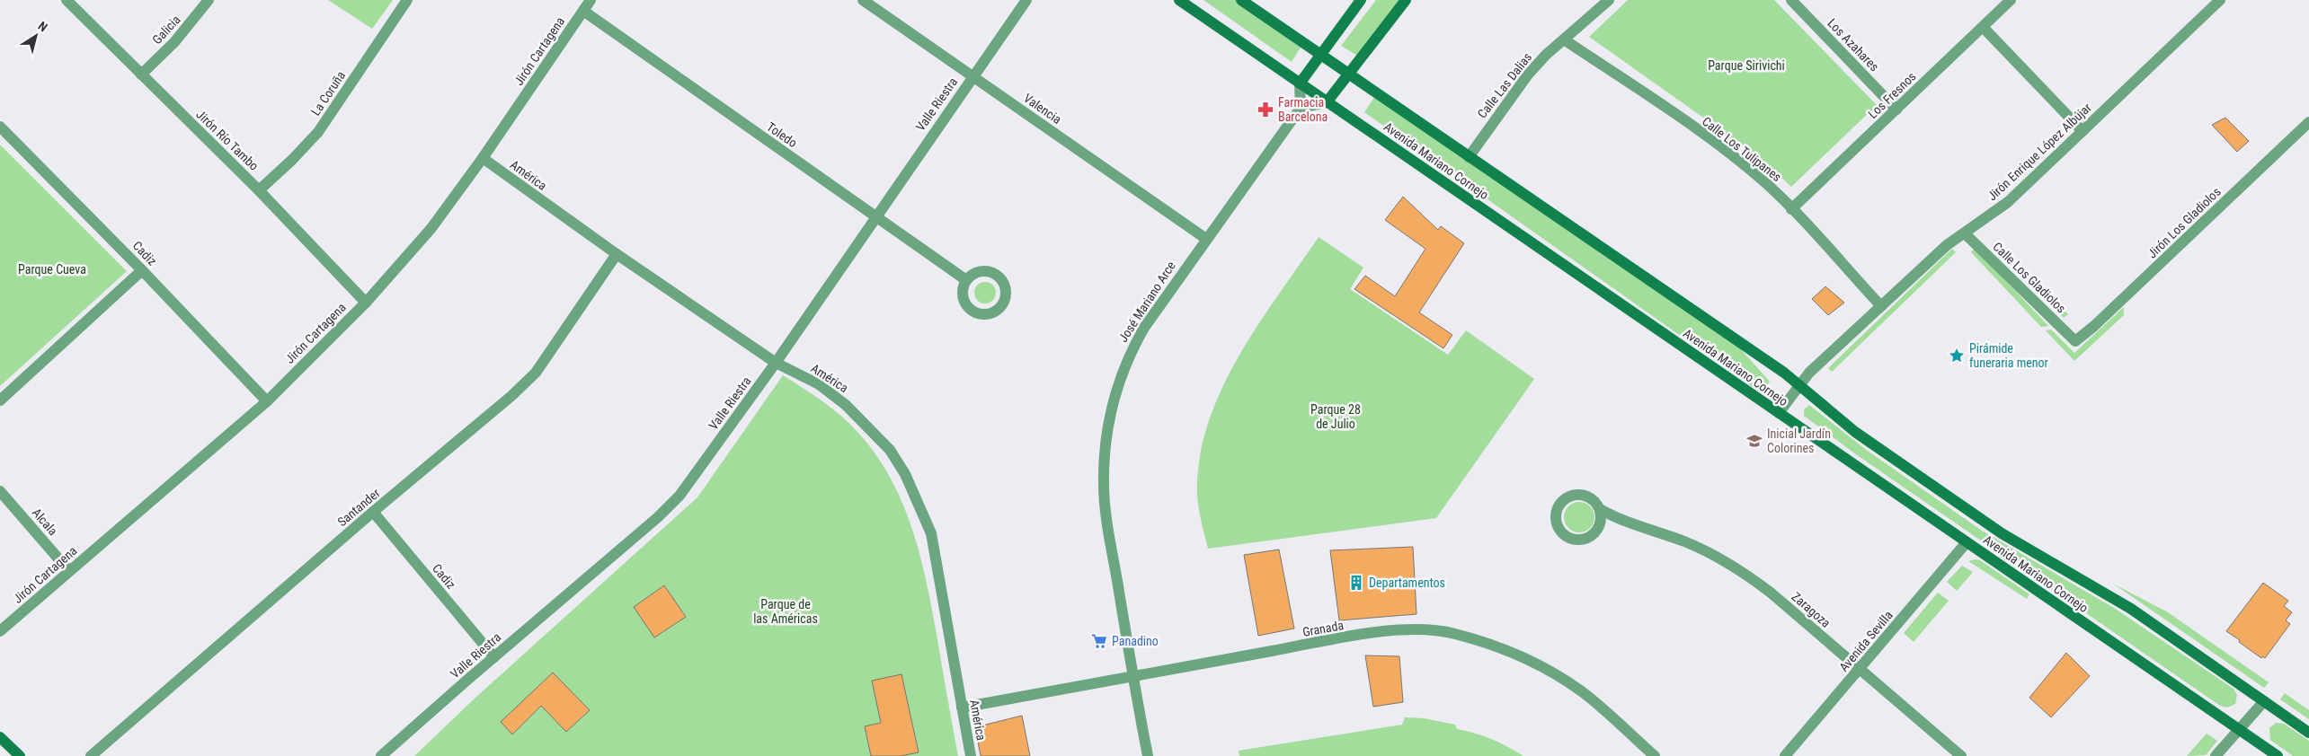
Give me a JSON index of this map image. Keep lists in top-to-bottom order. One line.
{"streets":{"main road":["Avenida Mariano Cornejo"],"street":["Galicia","Los Azahares","Jirón Cartagena","Calle Las Dalias","La Coruña","Los Fresnos","Valle Riestra","Valencia","Toledo","Jirón Río Tambo","Calle Los Tulipanes","Jirón Enrique López Albújar","América","Jirón Los Gladiolos","Cadiz","Calle Los Gladiolos","José Mariano Arce","Santander","Alcala","Zaragoza","Granada","Avenida Sevilla"]},"crossings":[["Galicia","Jirón Río Tambo"],["Los Azahares","Los Fresnos"],["Jirón Cartagena","Toledo"],["Jirón Cartagena","Jirón Río Tambo"],["Jirón Cartagena","América"],["Jirón Cartagena","Cadiz"],["Jirón Cartagena","Alcala"],["Calle Las Dalias","Calle Los Tulipanes"],["Calle Las Dalias","Avenida Mariano Cornejo"],["La Coruña","Jirón Río Tambo"],["Los Fresnos","Calle Los Tulipanes"],["Valle Riestra","Valencia"],["Valle Riestra","Toledo"],["Valle Riestra","América"],["Valle Riestra","Cadiz"],["Valencia","José Mariano Arce"],["Calle Los Tulipanes","Jirón Enrique López Albújar"],["Jirón Enrique López Albújar","Avenida Mariano Cornejo"],["Jirón Enrique López Albújar","Calle Los Gladiolos"],["Avenida Mariano Cornejo","Avenida Sevilla"],["América","Santander"],["América","Granada"],["Jirón Los Gladiolos","Calle Los Gladiolos"],["Cadiz","Santander"],["José Mariano Arce","Granada"],["Zaragoza","Avenida Sevilla"]],"parks":["Parque Sirivichi","Parque Cueva","Parque 28 de Julio","Parque de las Américas"],"places":{"pharmacy":["Farmacia Barcelona"],"place":["Pirámide funeraria menor"],"school or university":["Inicial Jardín Colorines"],"building":["Departamentos"],"supermarket":["Panadino"]},"north":"top right"}
